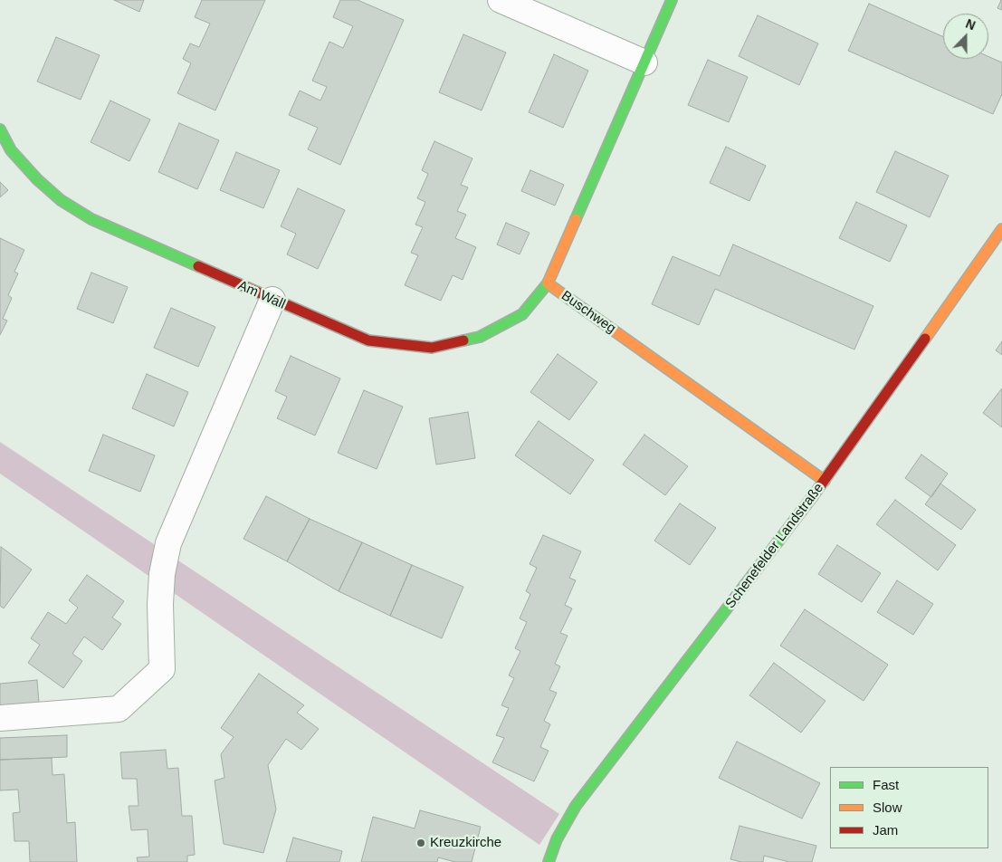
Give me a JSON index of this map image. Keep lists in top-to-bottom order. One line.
{"streets":{"street":["Am Wall","Buschweg","Schenefelder Landstraße"]},"crossings":[["Am Wall","Buschweg"],["Buschweg","Schenefelder Landstraße"]],"places":["Kreuzkirche"],"legend":["Fast","Slow","Jam"],"north":"top"}
